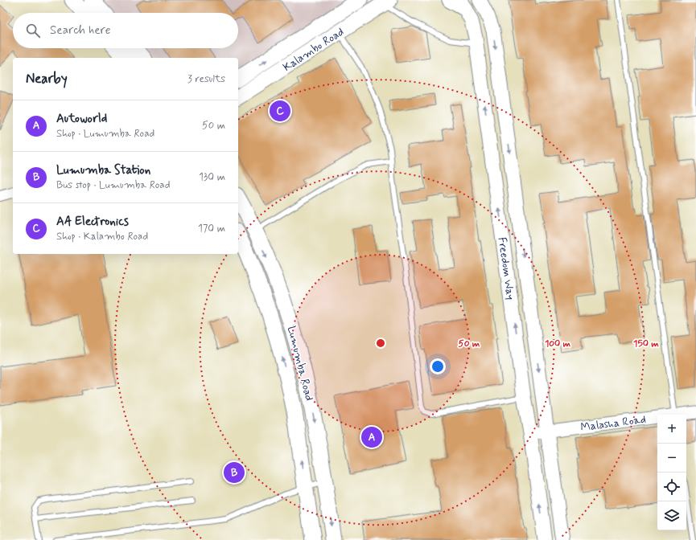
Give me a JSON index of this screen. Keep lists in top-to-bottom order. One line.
{"streets":{"main road":["Kalambo Road","Freedom Way","Lumumba Road"],"street":["Malasha Road"]},"crossings":[["Freedom Way","Malasha Road"]],"page":{"search":"Search here","heading":["Nearby","3 results"],"pins":["C","A","B"],"list":[{"mark":"A","name":"Autoworld","note":"Shop · Lumumba Road","value":"50 m"},{"mark":"B","name":"Lumumba Station","note":"Bus stop · Lumumba Road","value":"130 m"},{"mark":"C","name":"AA Electronics","note":"Shop · Kalambo Road","value":"170 m"}],"map_buttons":["+","−"]},"rings":["50 m","100 m","150 m"]}
